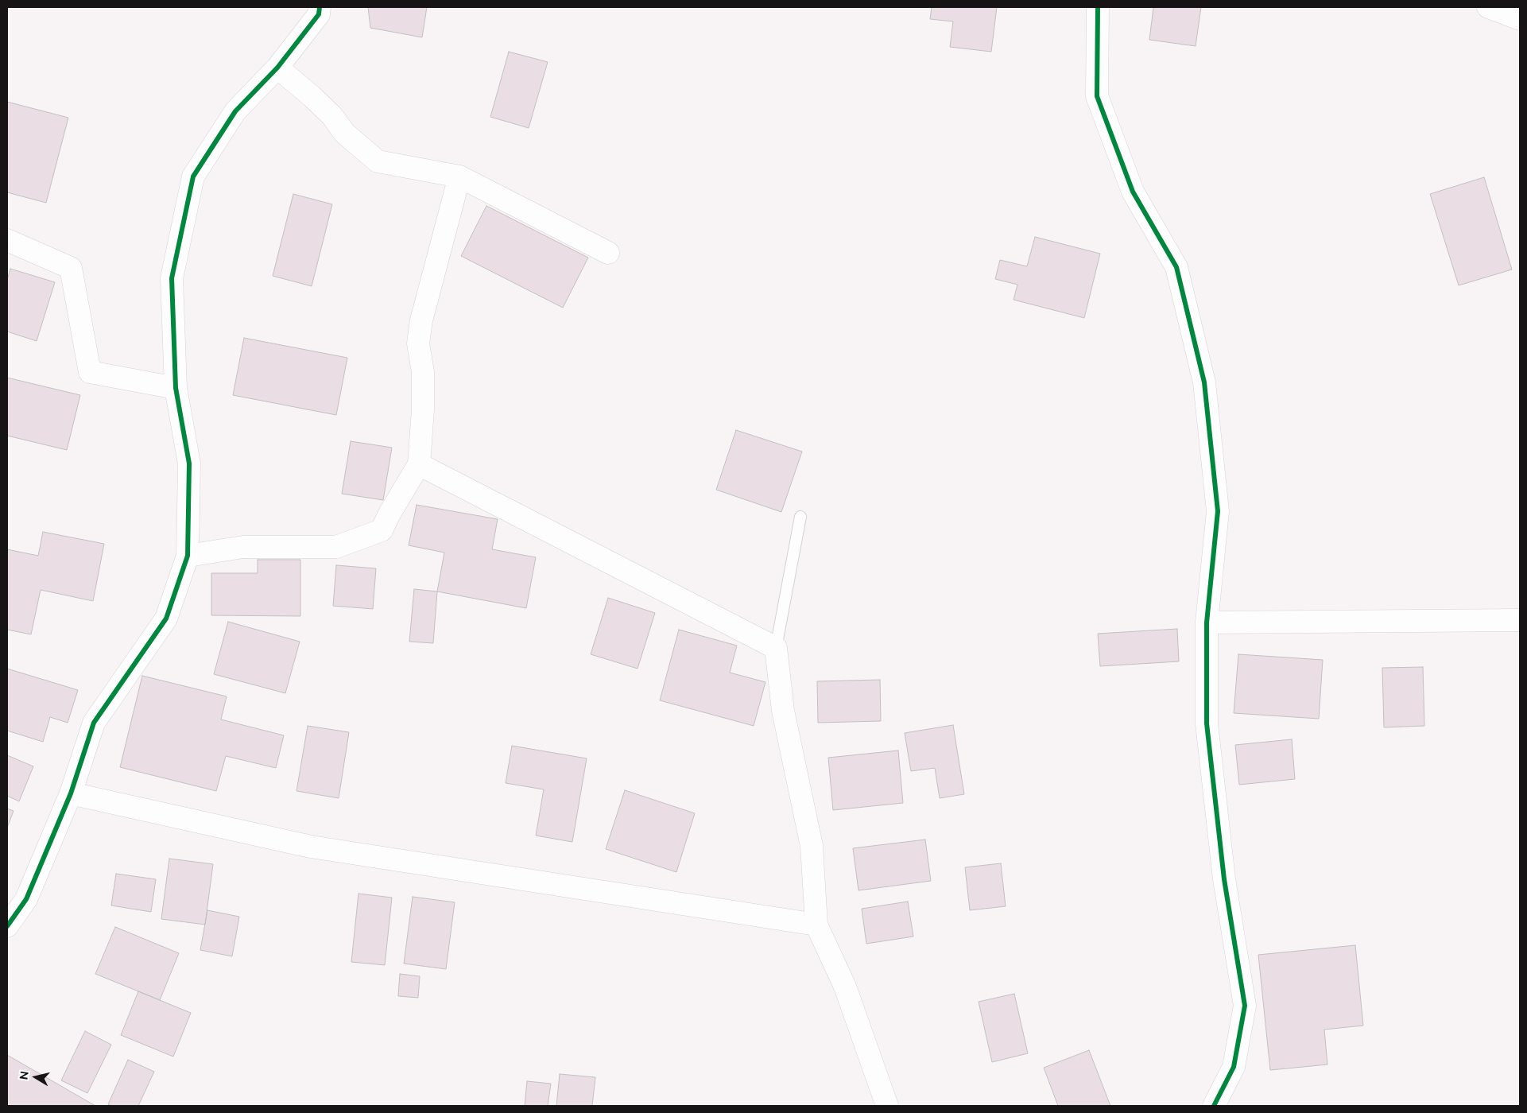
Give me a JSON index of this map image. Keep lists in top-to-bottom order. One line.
{"north":"left"}
